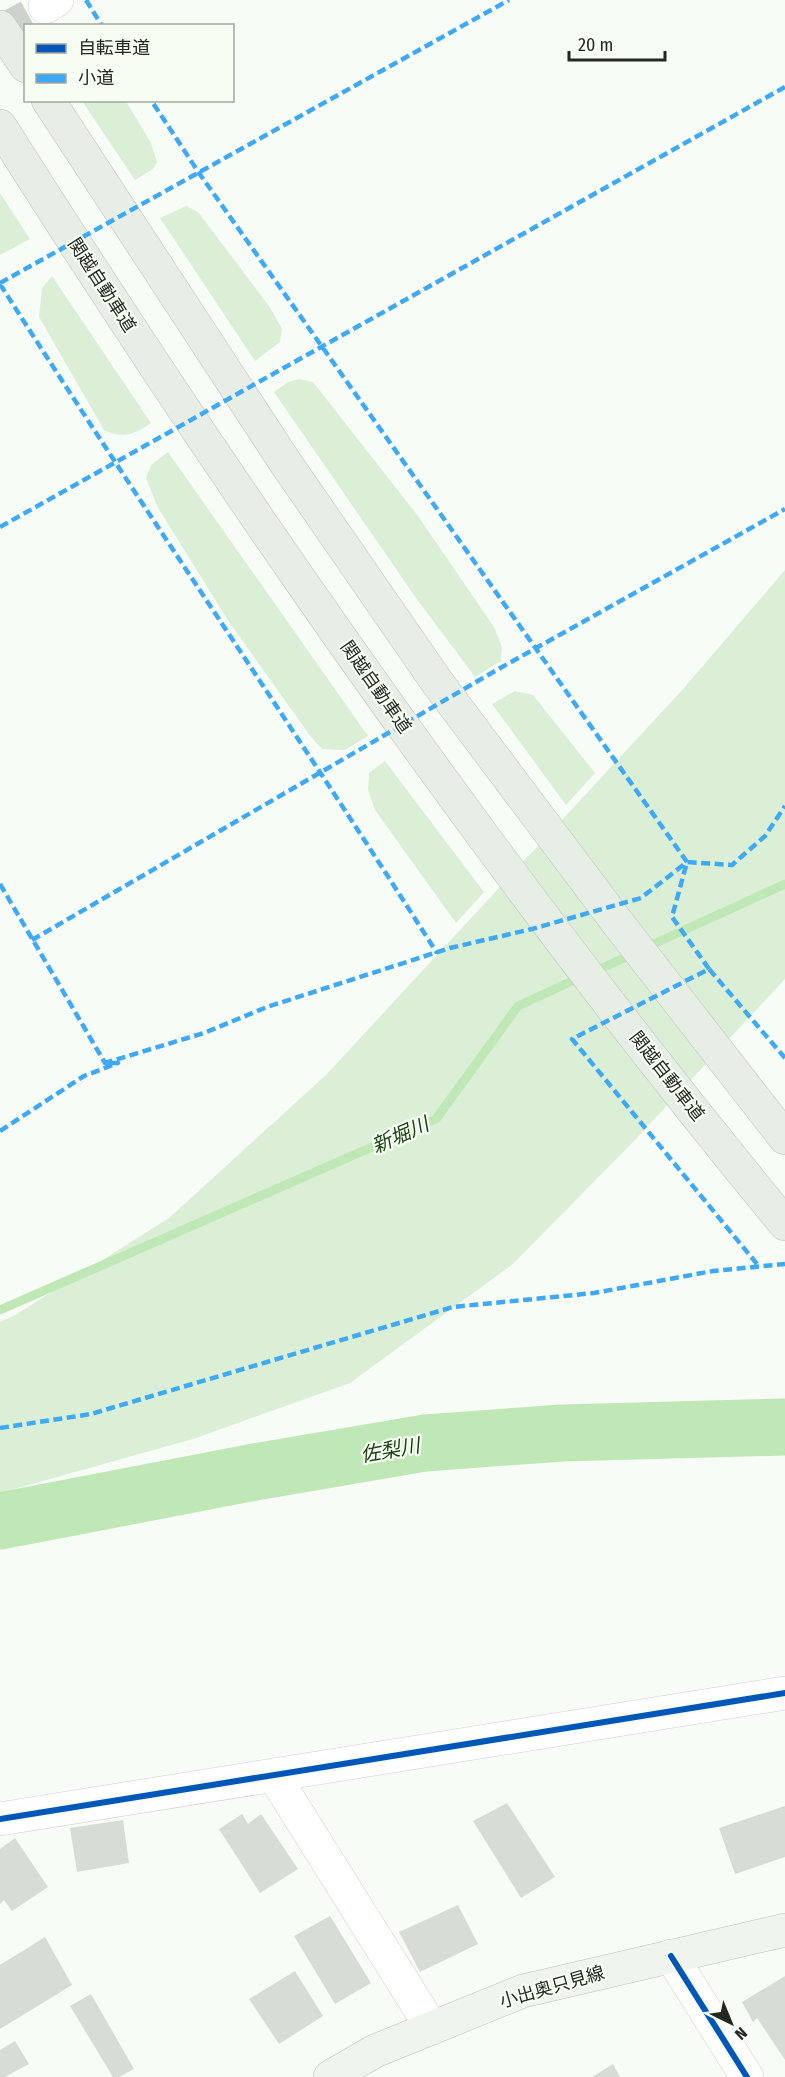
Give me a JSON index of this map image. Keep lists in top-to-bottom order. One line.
{"streets":{"highway":["関越自動車道"],"main road":["小出奥只見線"]},"water":["新堀川","佐梨川"],"legend":["自転車道","小道"],"scale_bar":"20 m","north":"bottom right"}
